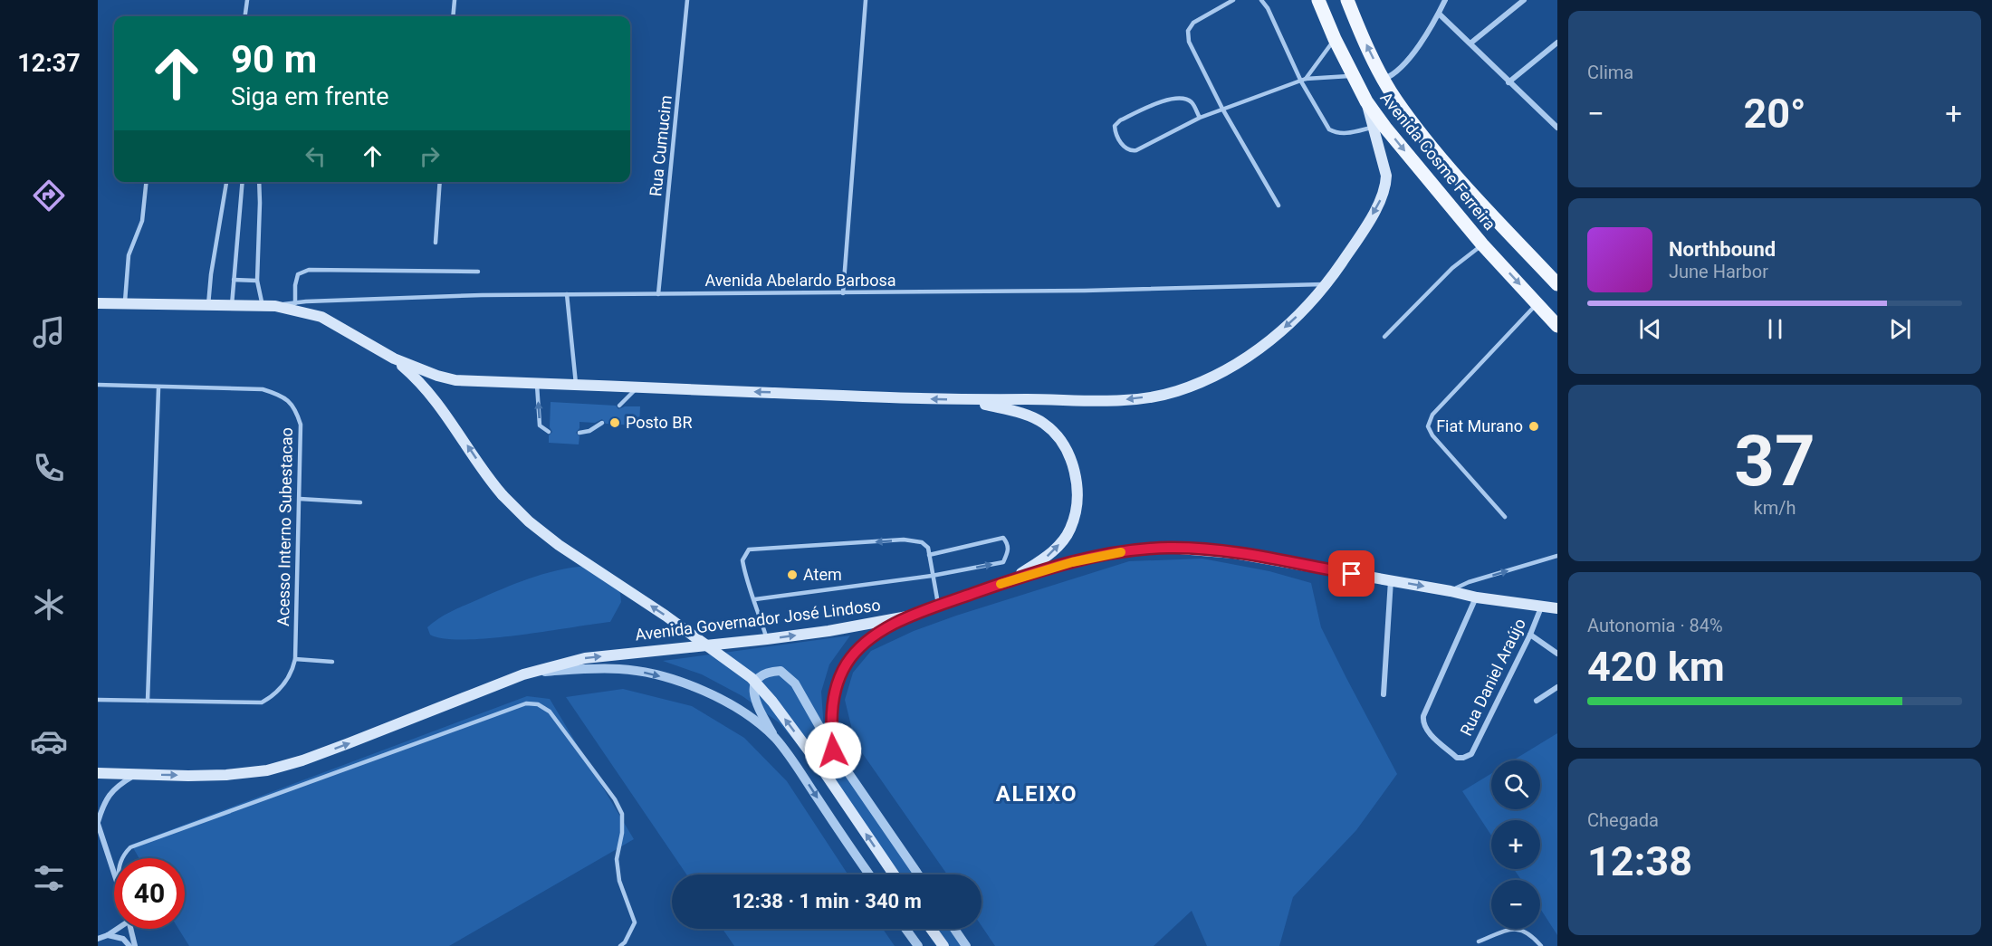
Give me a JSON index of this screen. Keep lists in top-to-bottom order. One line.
{"streets":{"main road":["Avenida Cosme Ferreira","Avenida Governador José Lindoso"],"street":["Rua Daniel Araújo"],"lane":["Rua Cumucim","Avenida Abelardo Barbosa","Acesso Interno Subestacao"]},"crossings":[["Rua Cumucim","Avenida Abelardo Barbosa"],["Avenida Governador José Lindoso","Rua Daniel Araújo"]],"one_way":["Avenida Governador José Lindoso"],"districts":["ALEIXO"],"places":["Posto BR","Fiat Murano","Atem"],"page":{"tabs":"12:37","tile":["Clima",["37","km/h"],["Autonomia · 84%","420 km"],["Chegada","12:38"]],"turn":["90 m","Siga em frente"],"heat":["−","20°","+"],"song":["Northbound","June Harbor"],"map_buttons":["+","−"],"limit":"40","trip":"12:38 · 1 min · 340 m"}}
